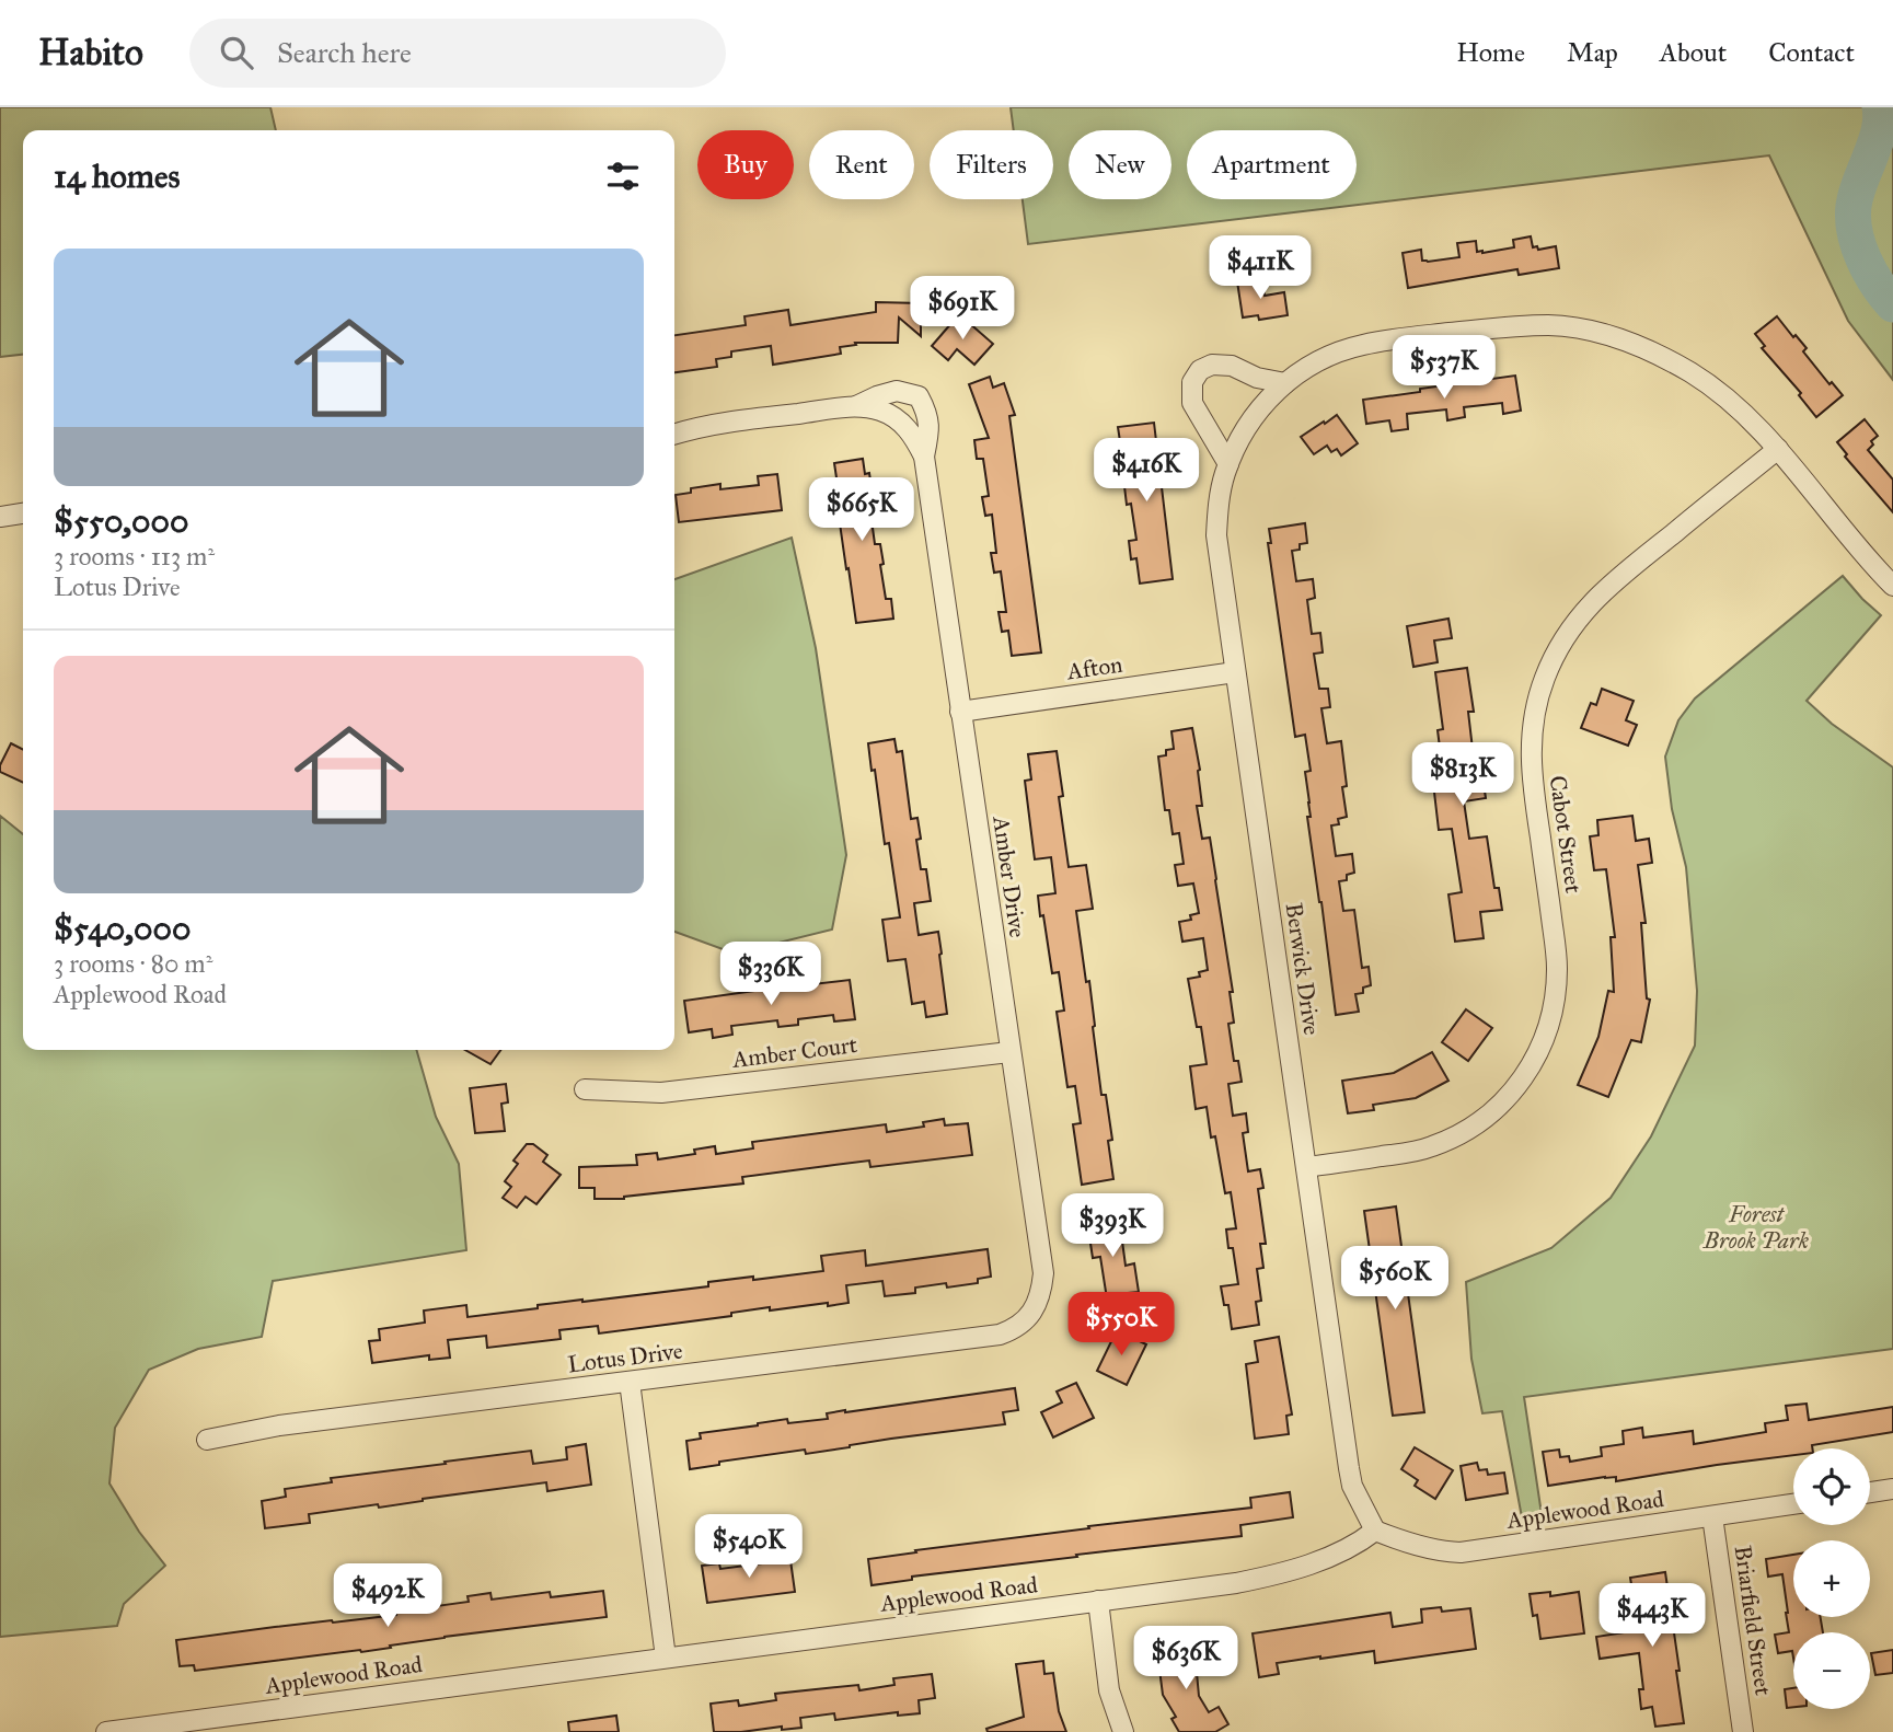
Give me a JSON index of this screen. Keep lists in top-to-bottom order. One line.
{"streets":{"street":["Afton","Cabot Street","Amber Drive","Berwick Drive","Amber Court","Lotus Drive","Applewood Road","Briarfield Street"]},"crossings":[["Afton","Amber Drive"],["Afton","Berwick Drive"],["Cabot Street","Berwick Drive"],["Amber Drive","Amber Court"],["Amber Drive","Lotus Drive"],["Berwick Drive","Applewood Road"],["Applewood Road","Briarfield Street"]],"parks":["Forest Brook Park"],"page":{"header":"Habito","search":"Search here","nav":["Home","Map","About","Contact"],"chip":["Buy","Rent","Filters","New","Apartment"],"heading":"14 homes","list":[{"name":"$550,000","note":"3 rooms · 113 m² · Lotus Drive"},{"name":"$540,000","note":"3 rooms · 80 m² · Applewood Road"}],"price":["$411K","$691K","$537K","$416K","$665K","$813K","$336K","$393K","$560K","$550K","$540K","$492K","$443K","$636K"],"map_buttons":["+","−"]}}
